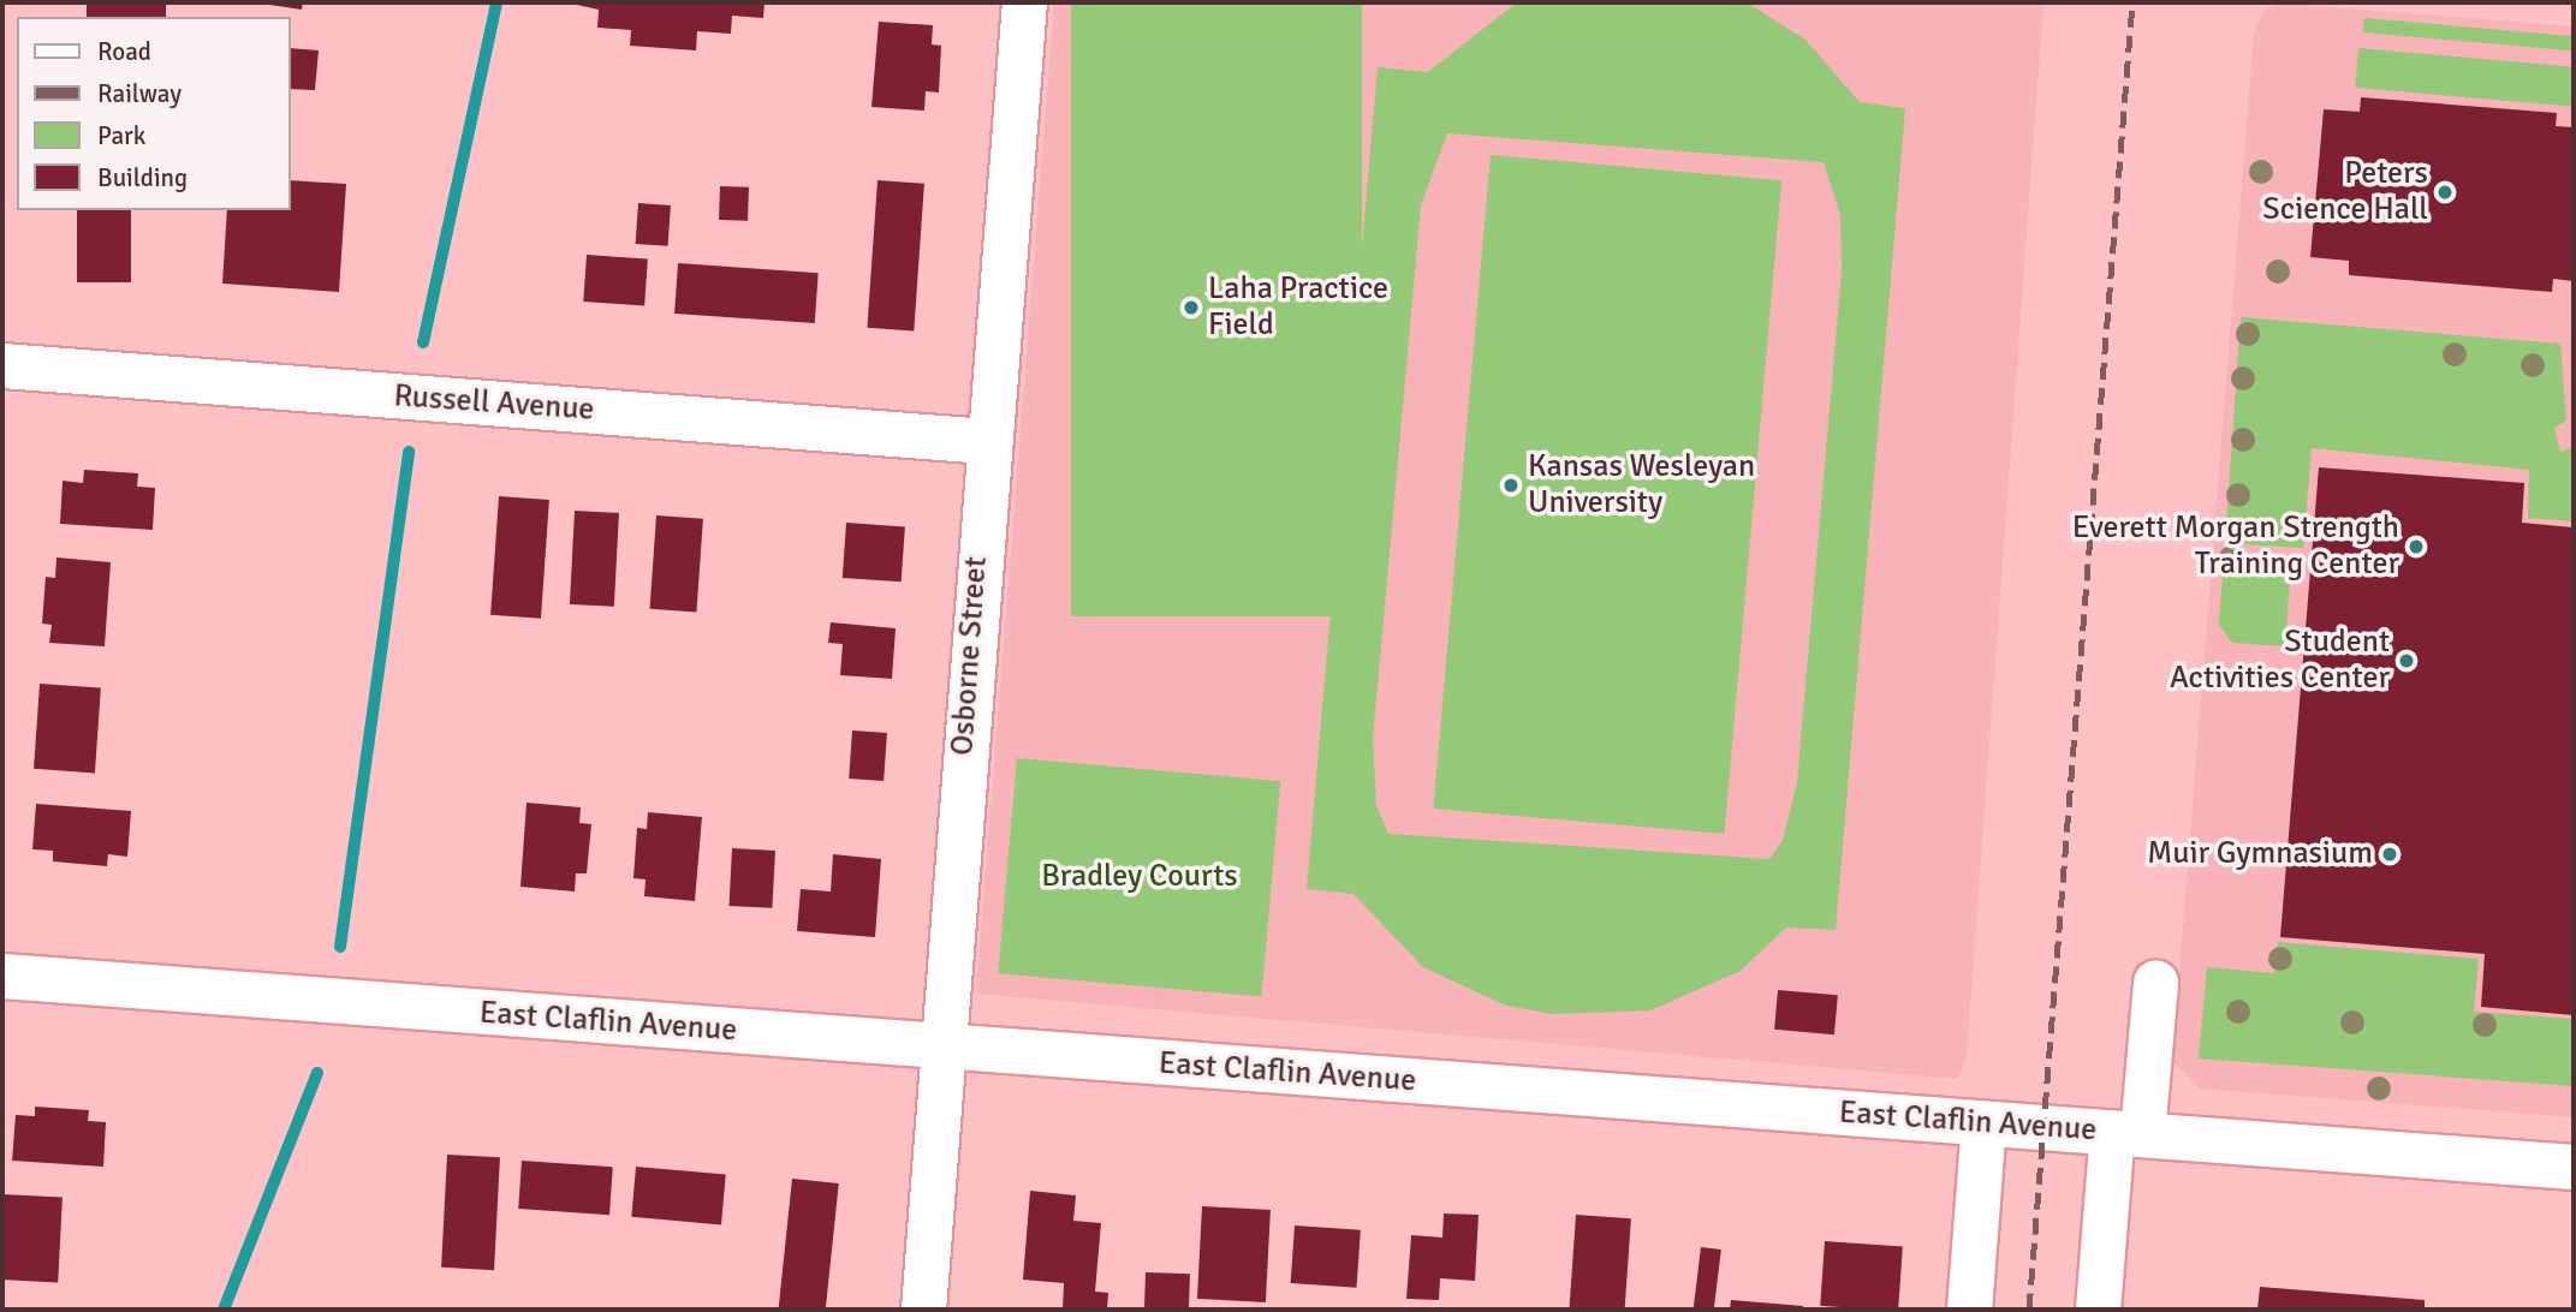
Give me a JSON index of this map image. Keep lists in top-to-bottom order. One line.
{"streets":{"street":["Russell Avenue","Osborne Street","East Claflin Avenue"]},"crossings":[["Russell Avenue","Osborne Street"],["Osborne Street","East Claflin Avenue"]],"parks":["Bradley Courts"],"places":["Peters Science Hall","Laha Practice Field","Kansas Wesleyan University","Everett Morgan Strength Training Center","Student Activities Center","Muir Gymnasium"],"legend":["Road","Railway","Park","Building"]}
